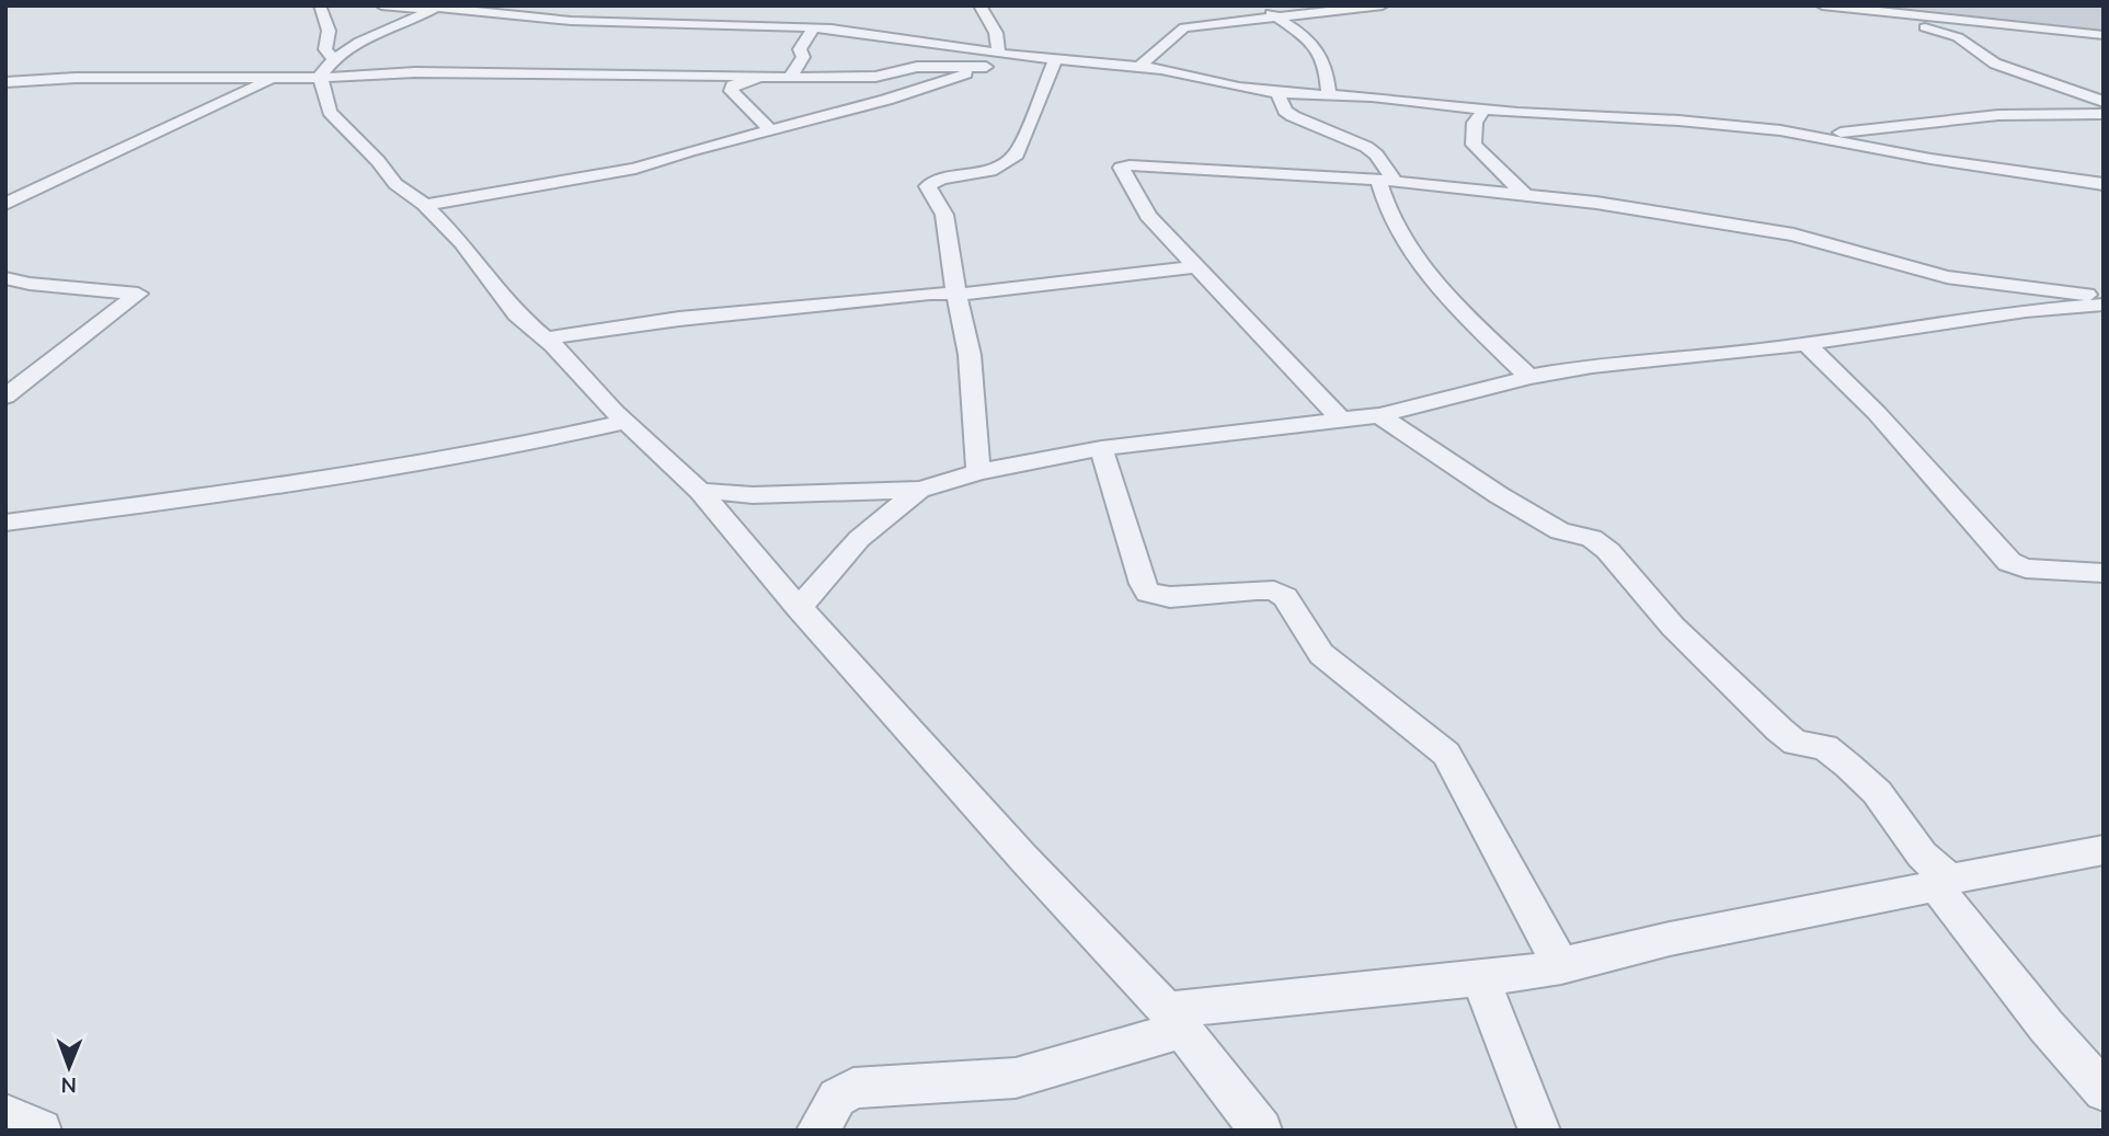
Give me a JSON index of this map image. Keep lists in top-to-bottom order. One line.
{"north":"bottom"}
